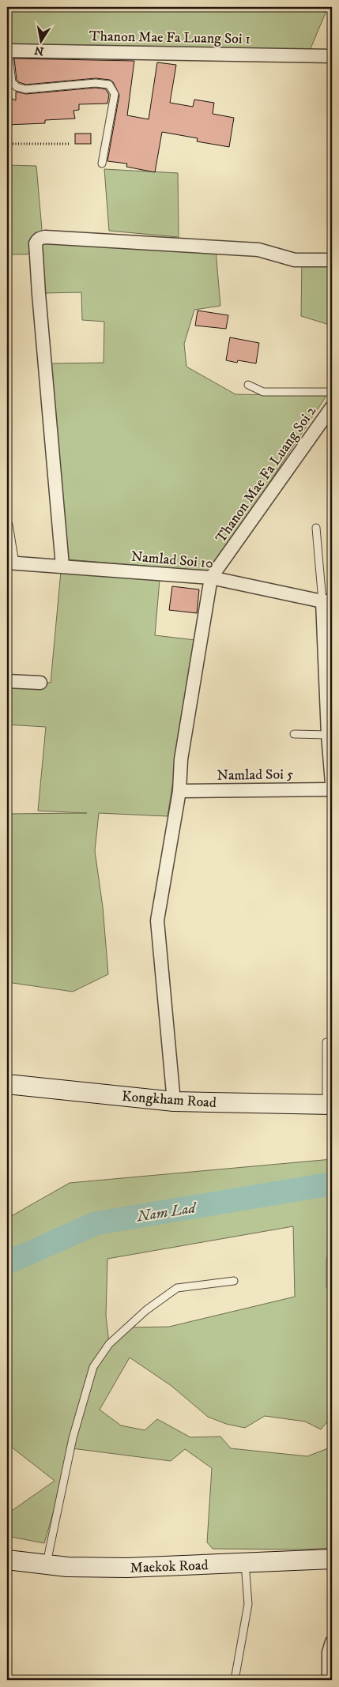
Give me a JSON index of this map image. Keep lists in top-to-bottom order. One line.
{"streets":{"street":["Thanon Mae Fa Luang Soi 1","Thanon Mae Fa Luang Soi 2","Namlad Soi 10","Namlad Soi 5","Kongkham Road","Maekok Road"]},"crossings":[["Thanon Mae Fa Luang Soi 2","Namlad Soi 10"]],"water":["Nam Lad"],"north":"bottom"}
